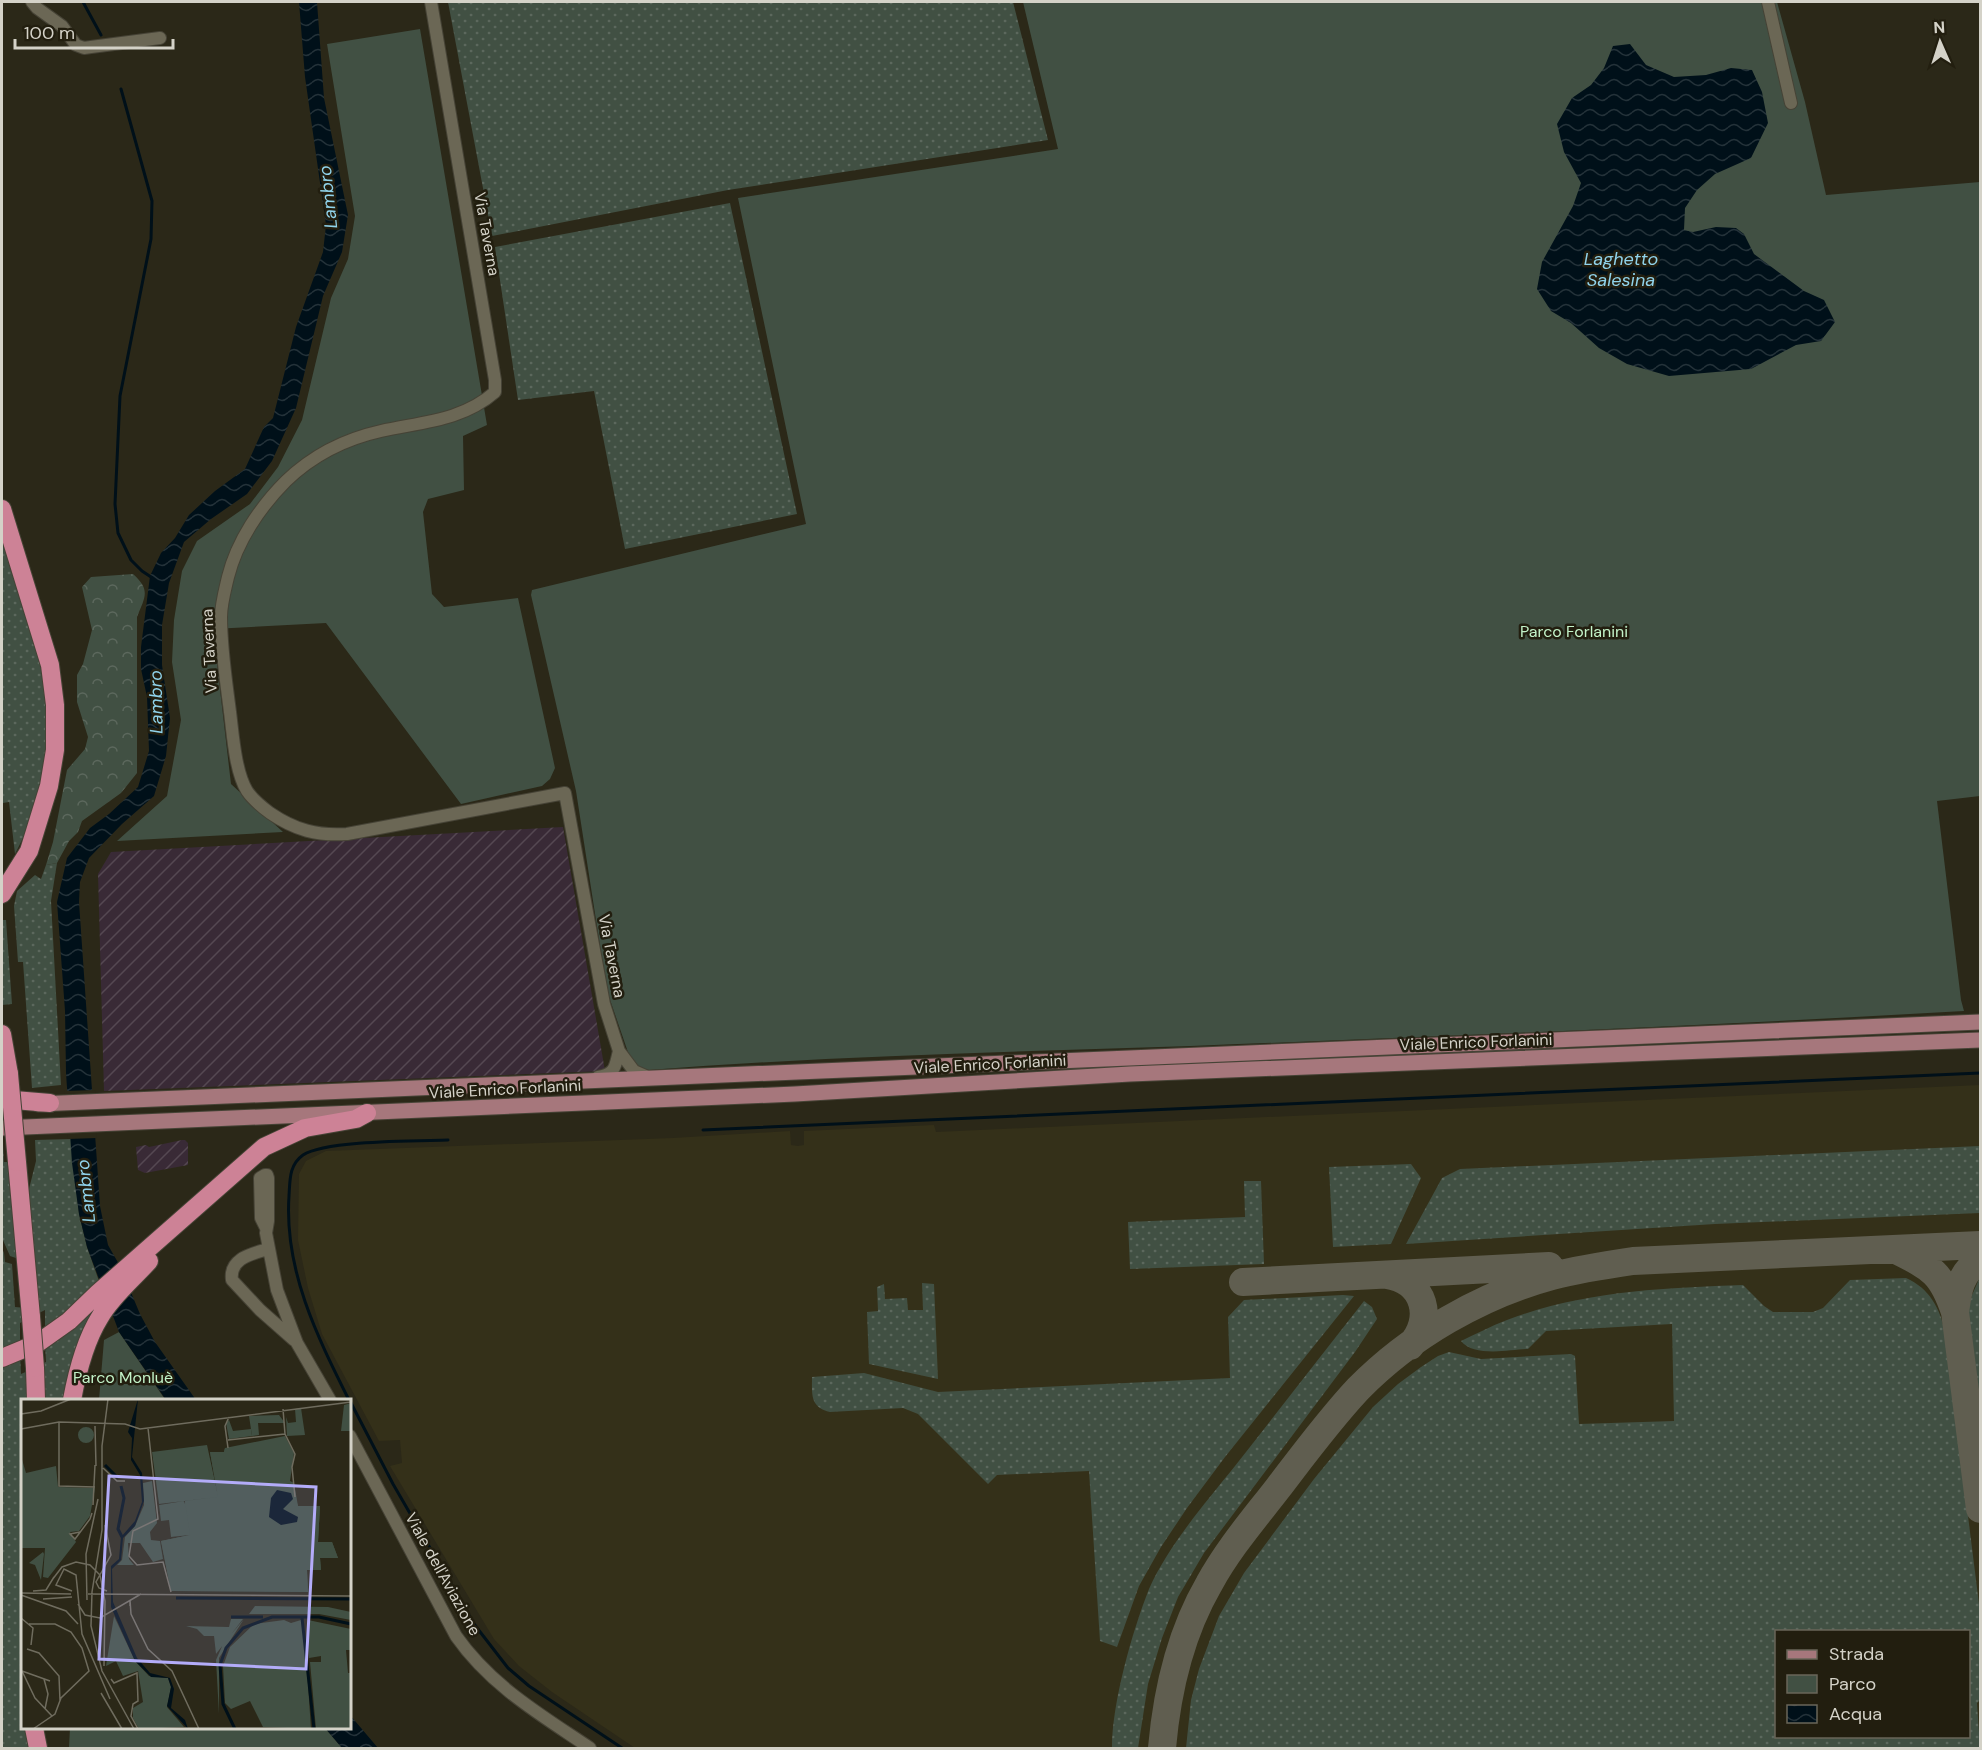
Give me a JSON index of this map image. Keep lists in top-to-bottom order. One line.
{"streets":{"main road":["Viale Enrico Forlanini"],"street":["Via Taverna","Viale dell'Aviazione"]},"crossings":[["Via Taverna","Viale Enrico Forlanini"]],"water":["Lambro","Laghetto Salesina"],"parks":["Parco Forlanini","Parco Monluè"],"legend":["Strada","Parco","Acqua"],"scale_bar":"100 m","north":"top"}
